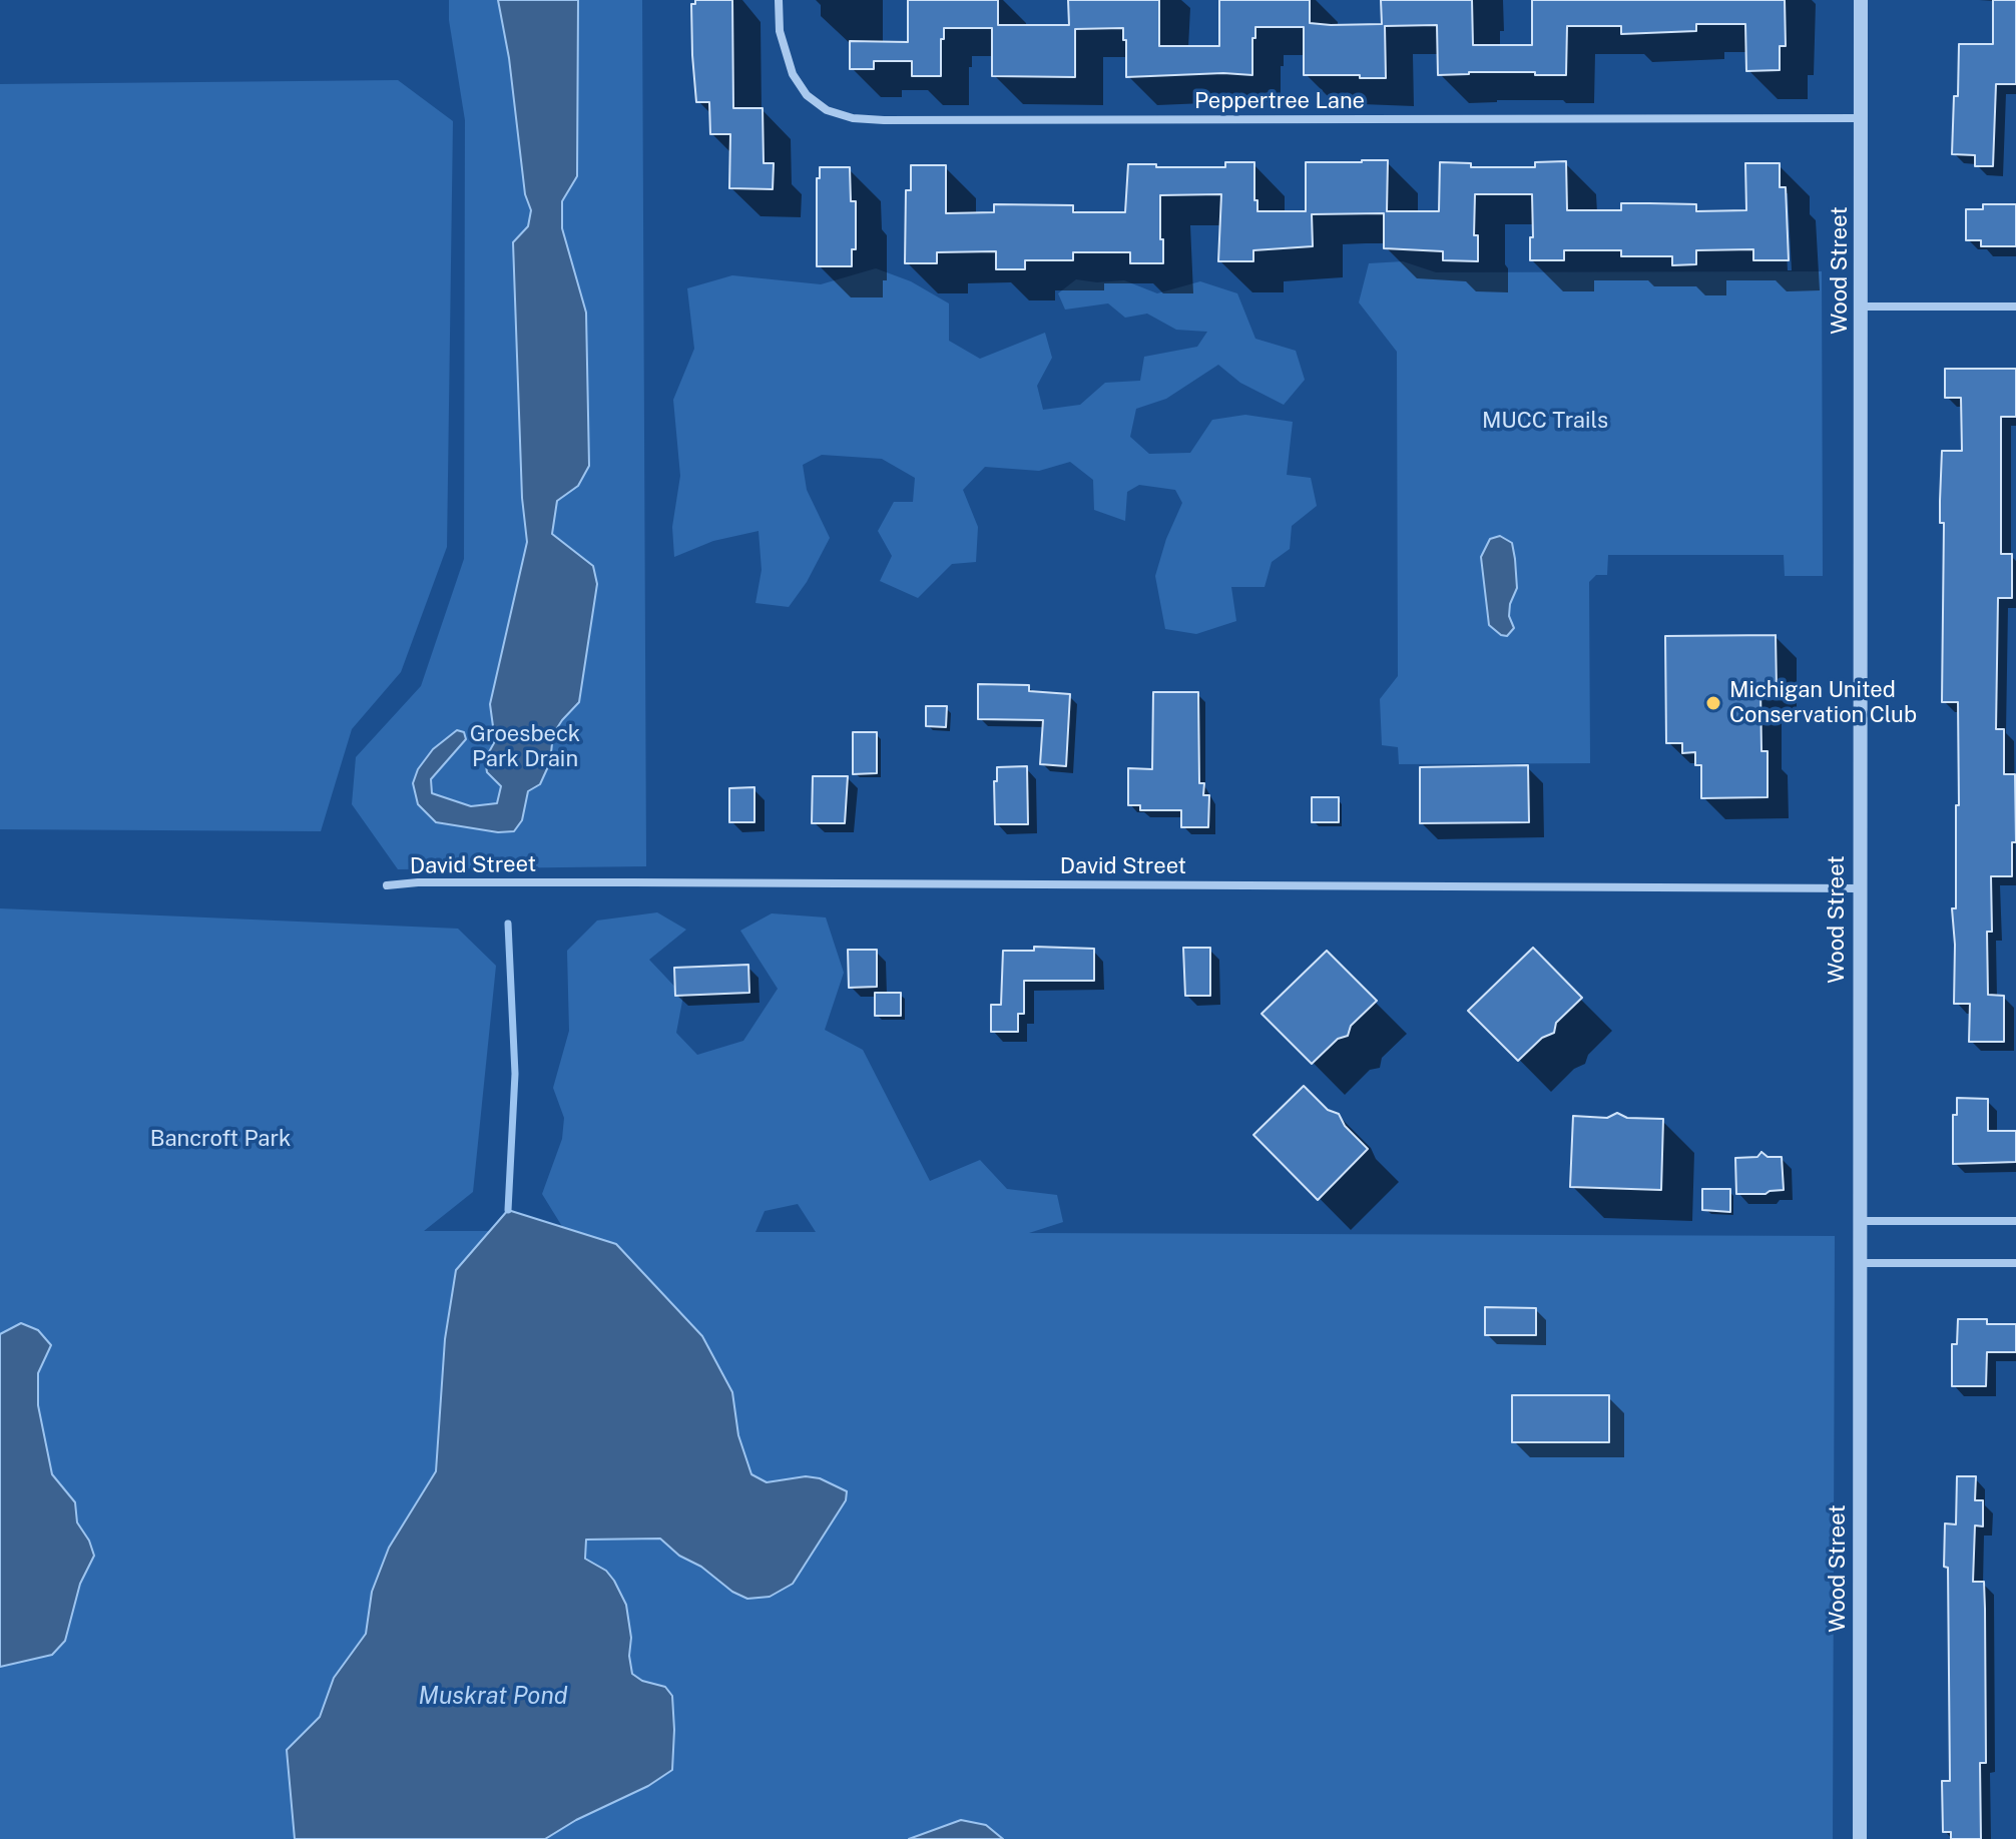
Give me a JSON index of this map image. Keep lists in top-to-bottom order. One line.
{"streets":{"street":["Peppertree Lane","Wood Street","David Street"]},"crossings":[["Peppertree Lane","Wood Street"],["Wood Street","David Street"]],"water":["Muskrat Pond"],"parks":["MUCC Trails","Groesbeck Park Drain","Bancroft Park"],"places":["Michigan United Conservation Club"]}
